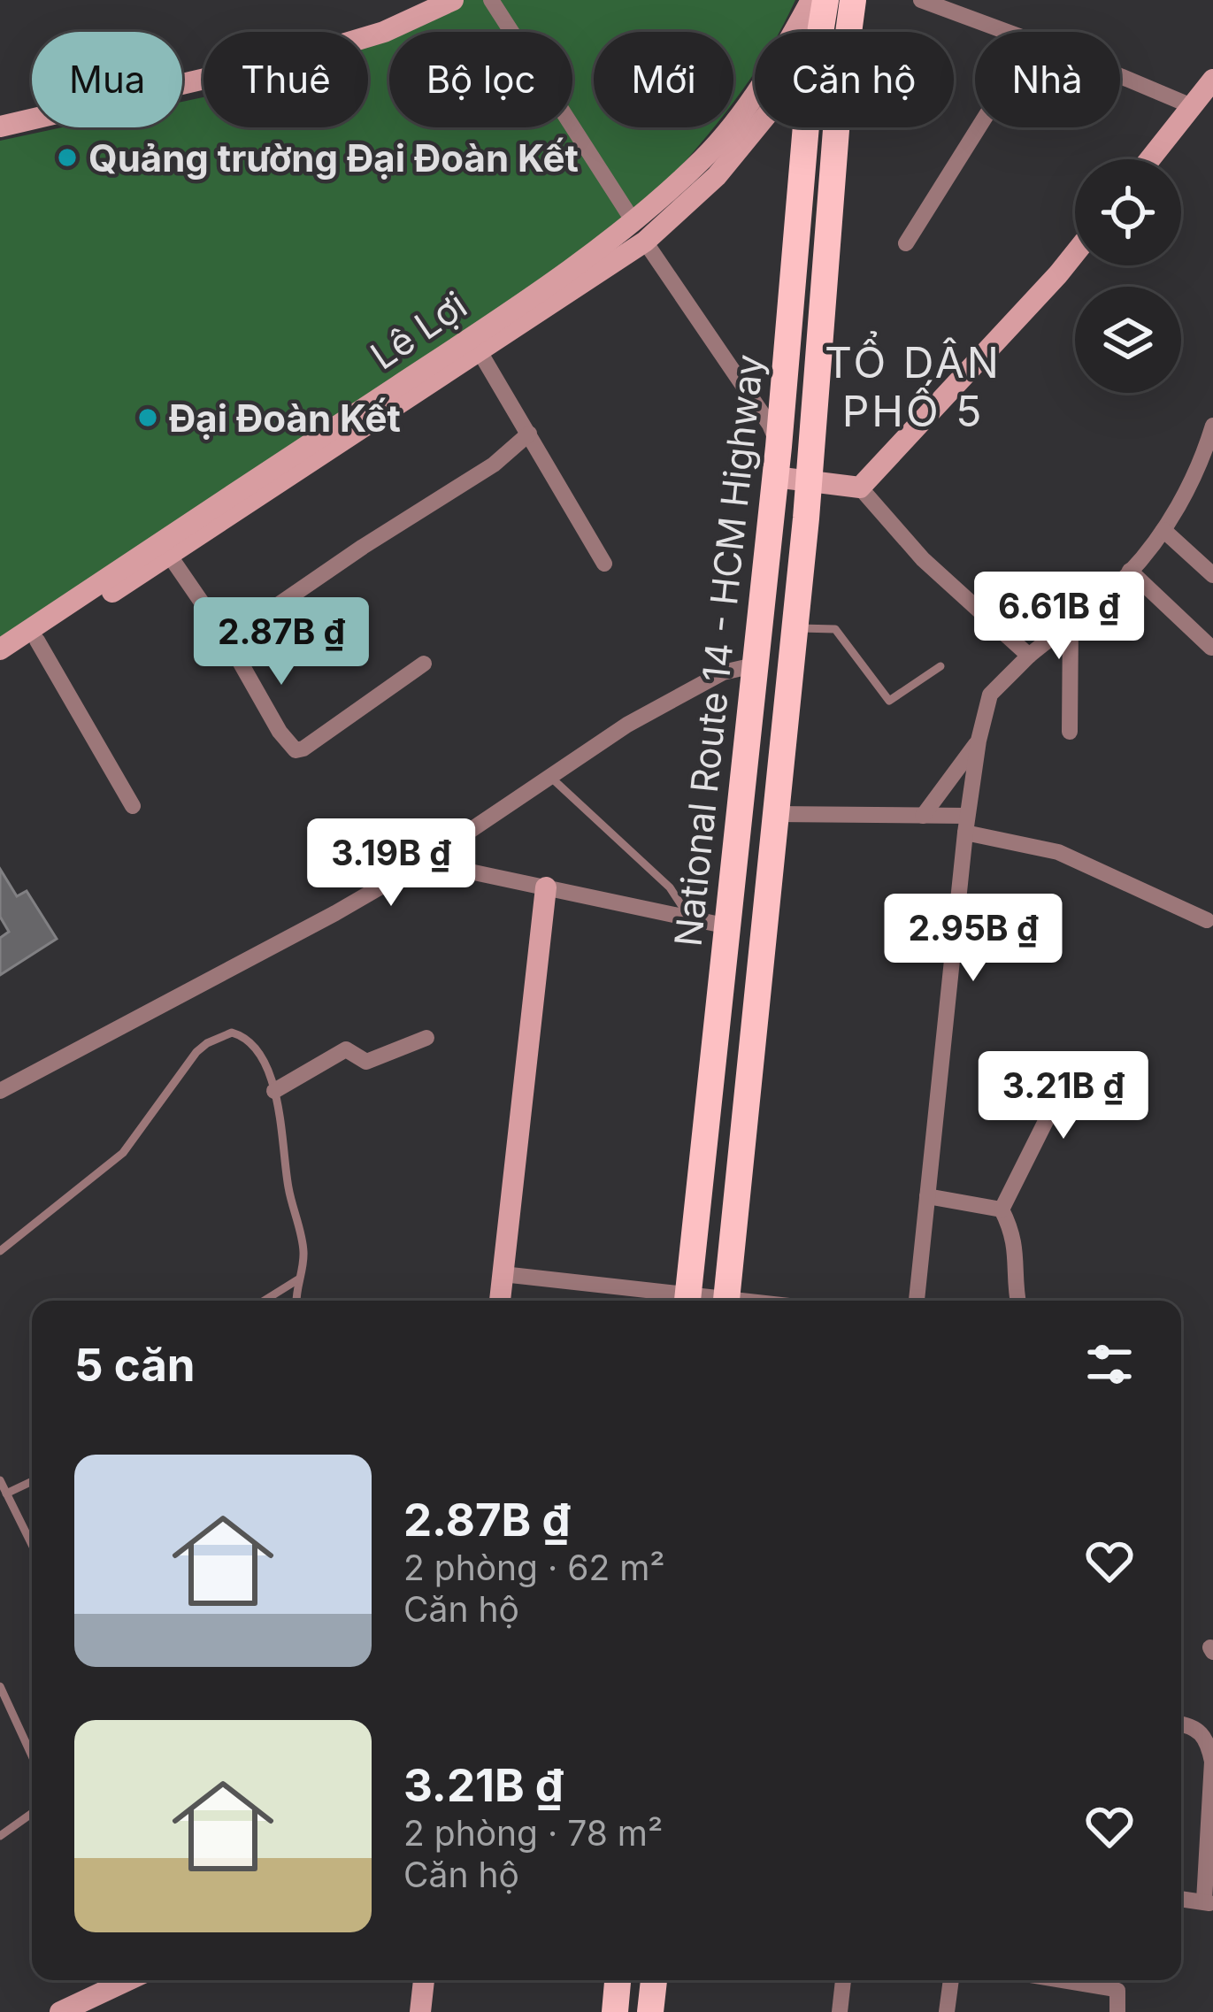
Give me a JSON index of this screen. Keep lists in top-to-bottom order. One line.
{"streets":{"main road":["National Route 14 - HCM Highway"],"street":["Lê Lợi"]},"districts":["TỔ DÂN PHỐ 5"],"places":["Quảng trường Đại Đoàn Kết","Đại Đoàn Kết"],"page":{"chip":["Mua","Thuê","Bộ lọc","Mới","Căn hộ","Nhà"],"price":["6.61B ₫","2.87B ₫","3.19B ₫","2.95B ₫","3.21B ₫"],"heading":"5 căn","list":[{"name":"2.87B ₫","note":"2 phòng · 62 m² · Căn hộ"},{"name":"3.21B ₫","note":"2 phòng · 78 m² · Căn hộ"}]}}
